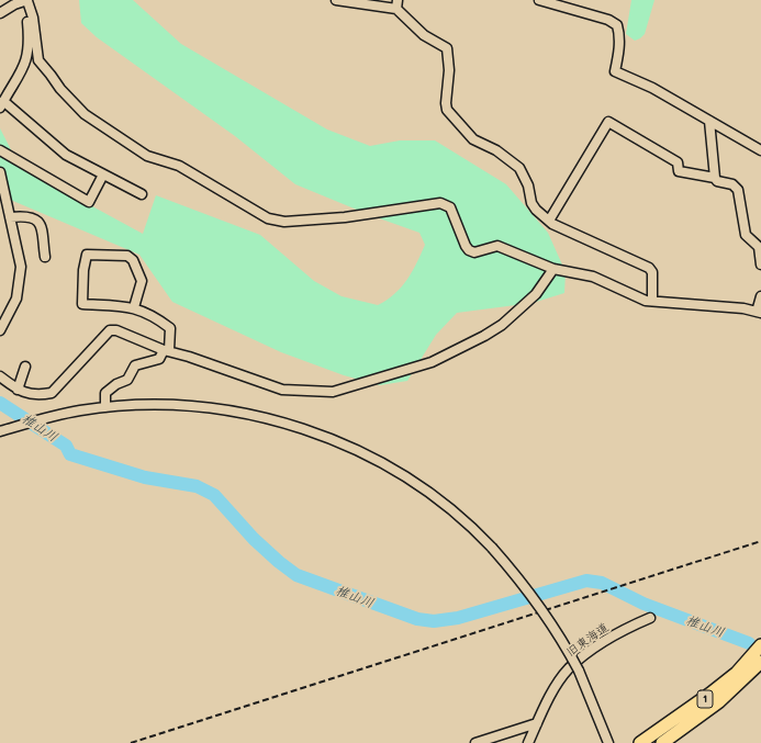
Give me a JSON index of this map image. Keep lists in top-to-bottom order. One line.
{"streets":{"highway":["1"],"street":["旧東海道"]},"water":["椎山川"]}
